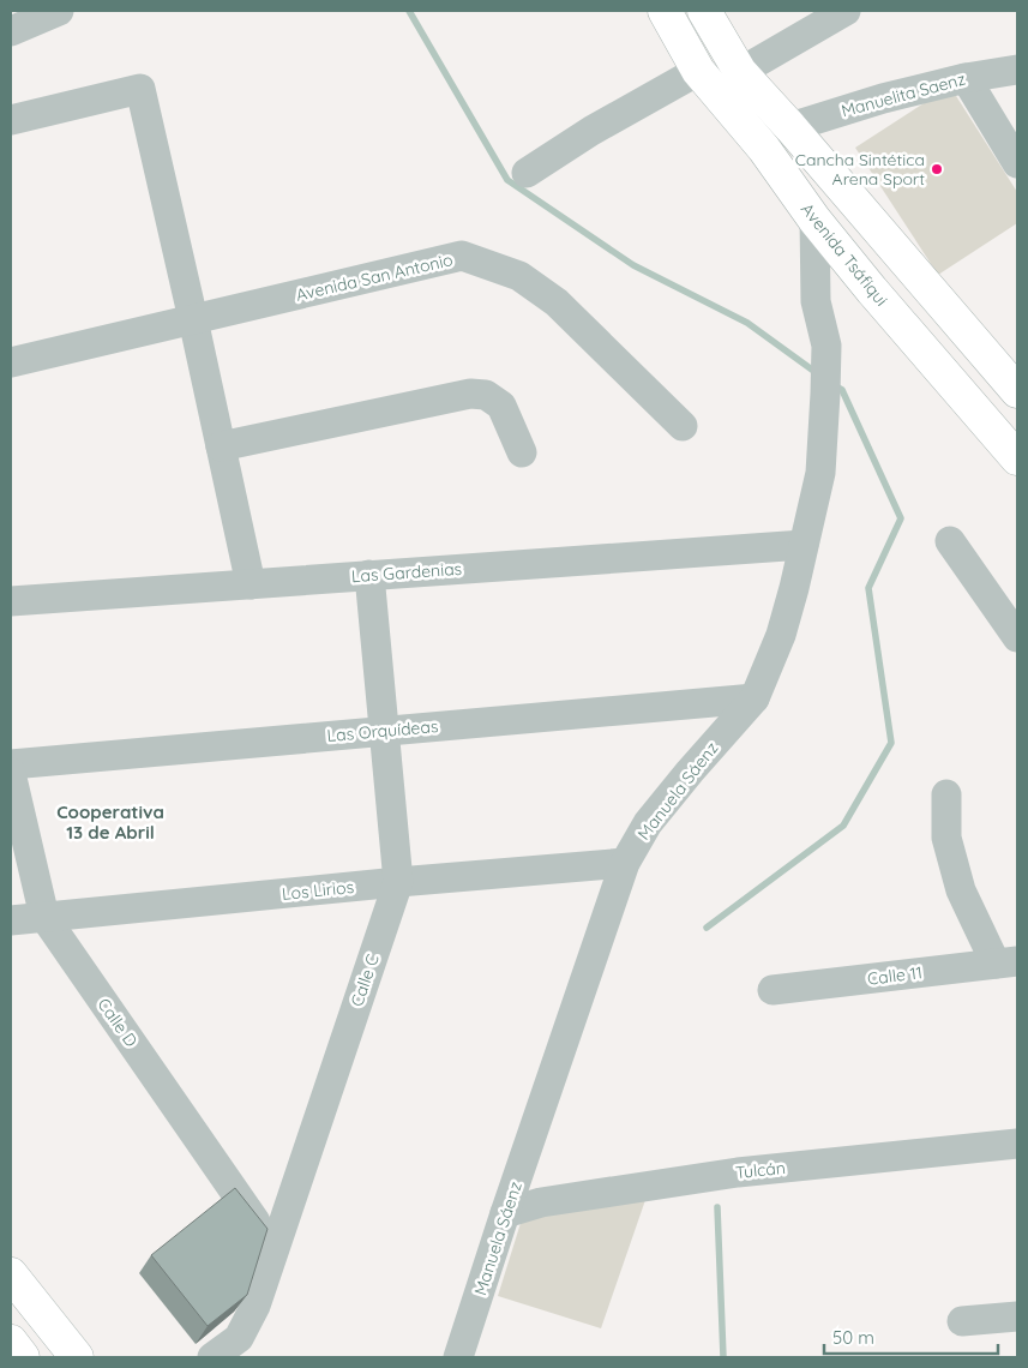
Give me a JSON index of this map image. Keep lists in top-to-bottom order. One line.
{"streets":{"main road":["Avenida Tsáfiqui"],"street":["Manuelita Saenz","Avenida San Antonio","Las Gardenias","Las Orquídeas","Manuela Sáenz","Los Lirios","Calle 11","Calle C","Calle D","Tulcán"]},"crossings":[["Avenida Tsáfiqui","Manuela Sáenz"],["Las Gardenias","Manuela Sáenz"],["Las Gardenias","Calle C"],["Las Orquídeas","Manuela Sáenz"],["Las Orquídeas","Calle C"],["Manuela Sáenz","Los Lirios"],["Manuela Sáenz","Tulcán"],["Los Lirios","Calle C"],["Los Lirios","Calle D"],["Calle C","Calle D"]],"districts":["Cooperativa 13 de Abril"],"places":["Cancha Sintética Arena Sport"],"scale_bar":"50 m"}
